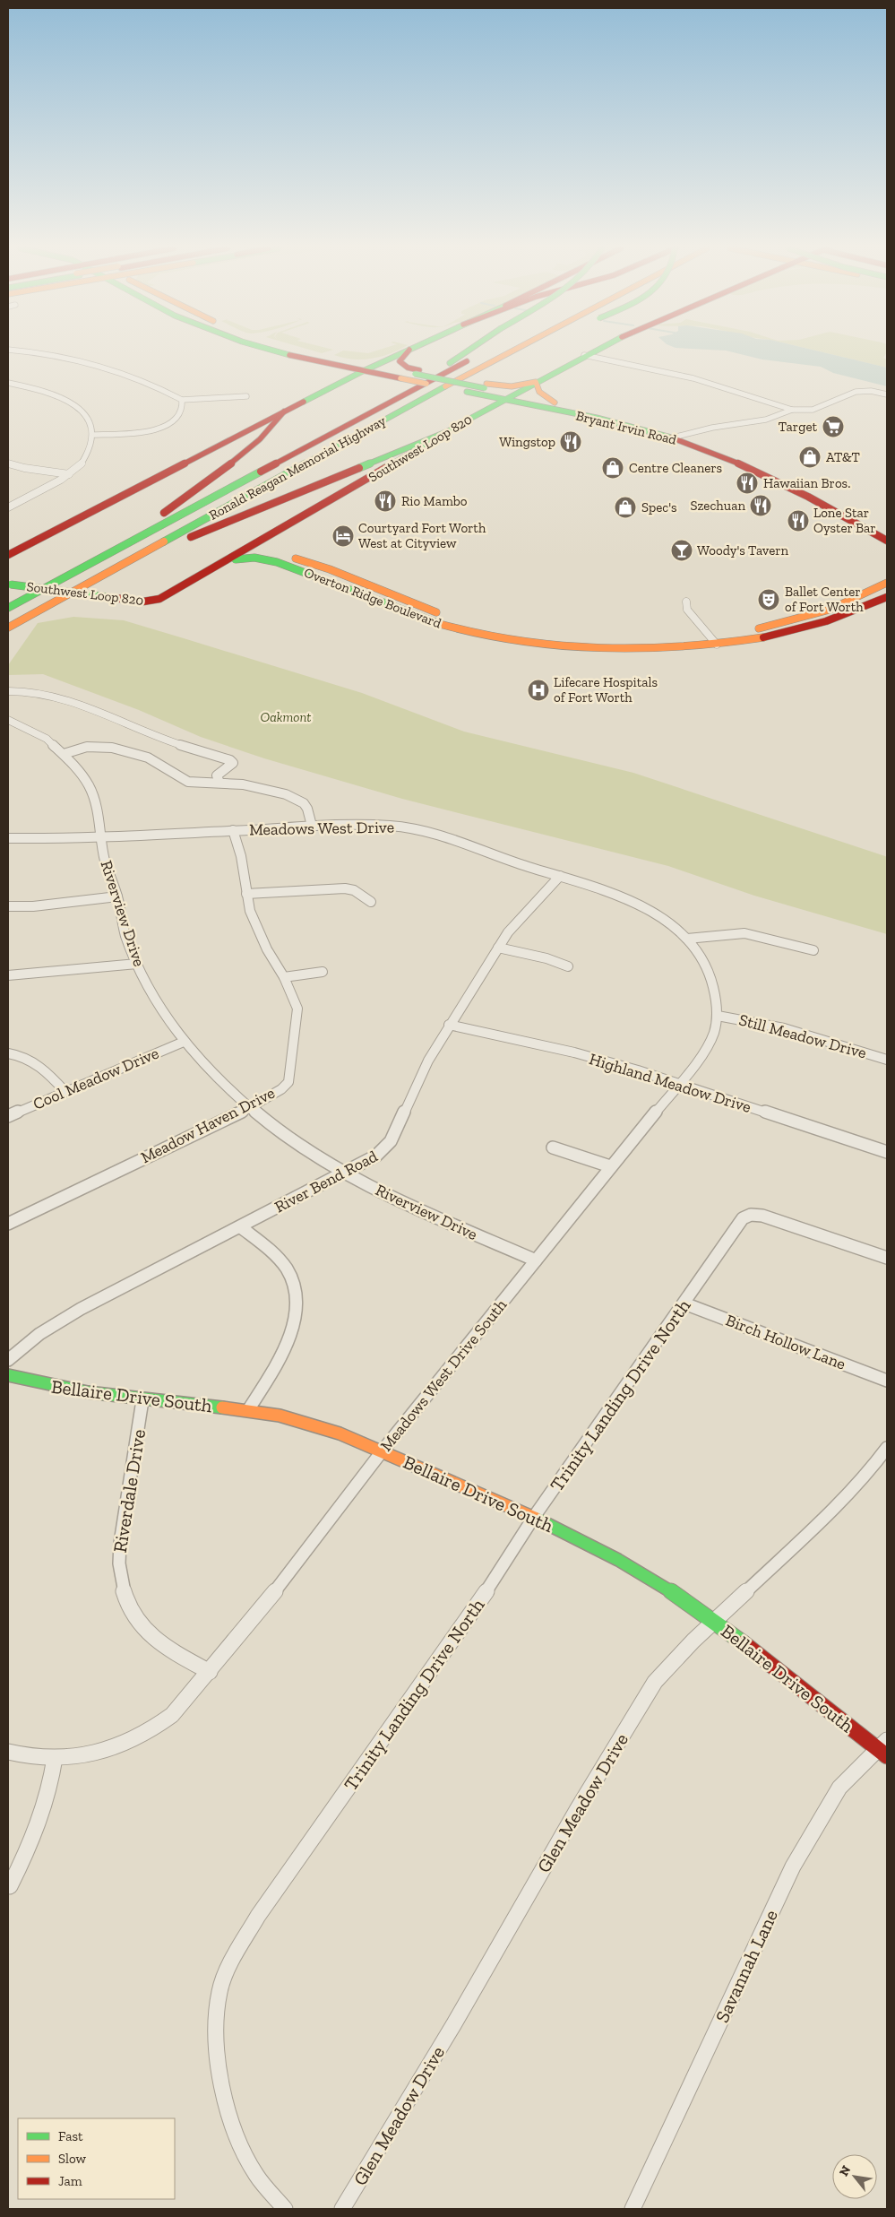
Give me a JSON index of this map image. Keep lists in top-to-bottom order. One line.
{"streets":{"main road":["Bryant Irvin Road","Southwest Loop 820","Ronald Reagan Memorial Highway","Overton Ridge Boulevard","Bellaire Drive South"],"street":["Meadows West Drive","Riverview Drive","Still Meadow Drive","Cool Meadow Drive","Highland Meadow Drive","Meadow Haven Drive","River Bend Road","Birch Hollow Lane","Meadows West Drive South","Trinity Landing Drive North","Riverdale Drive","Glen Meadow Drive","Savannah Lane"]},"crossings":[["Bryant Irvin Road","Southwest Loop 820"],["Southwest Loop 820","Overton Ridge Boulevard"],["Meadows West Drive","Riverview Drive"],["Meadows West Drive","Still Meadow Drive"],["Meadows West Drive","Meadow Haven Drive"],["Meadows West Drive","River Bend Road"],["Meadows West Drive","Meadows West Drive South"],["Riverview Drive","Cool Meadow Drive"],["Riverview Drive","Meadow Haven Drive"],["Riverview Drive","River Bend Road"],["Riverview Drive","Meadows West Drive South"],["Still Meadow Drive","Meadows West Drive South"],["Highland Meadow Drive","River Bend Road"],["Highland Meadow Drive","Meadows West Drive South"],["Birch Hollow Lane","Trinity Landing Drive North"],["Meadows West Drive South","Bellaire Drive South"],["Meadows West Drive South","Riverdale Drive"],["Trinity Landing Drive North","Bellaire Drive South"],["Bellaire Drive South","Riverdale Drive"],["Bellaire Drive South","Glen Meadow Drive"],["Bellaire Drive South","Savannah Lane"]],"parks":["Oakmont"],"places":{"supermarket":["Target"],"restaurant":["Wingstop","Hawaiian Bros.","Rio Mambo","Szechuan","Lone Star Oyster Bar"],"shop":["AT&T","Centre Cleaners","Spec's"],"hotel":["Courtyard Fort Worth West at Cityview"],"bar":["Woody's Tavern"],"theatre":["Ballet Center of Fort Worth"],"hospital":["Lifecare Hospitals of Fort Worth"]},"legend":["Fast","Slow","Jam"],"north":"top left"}
